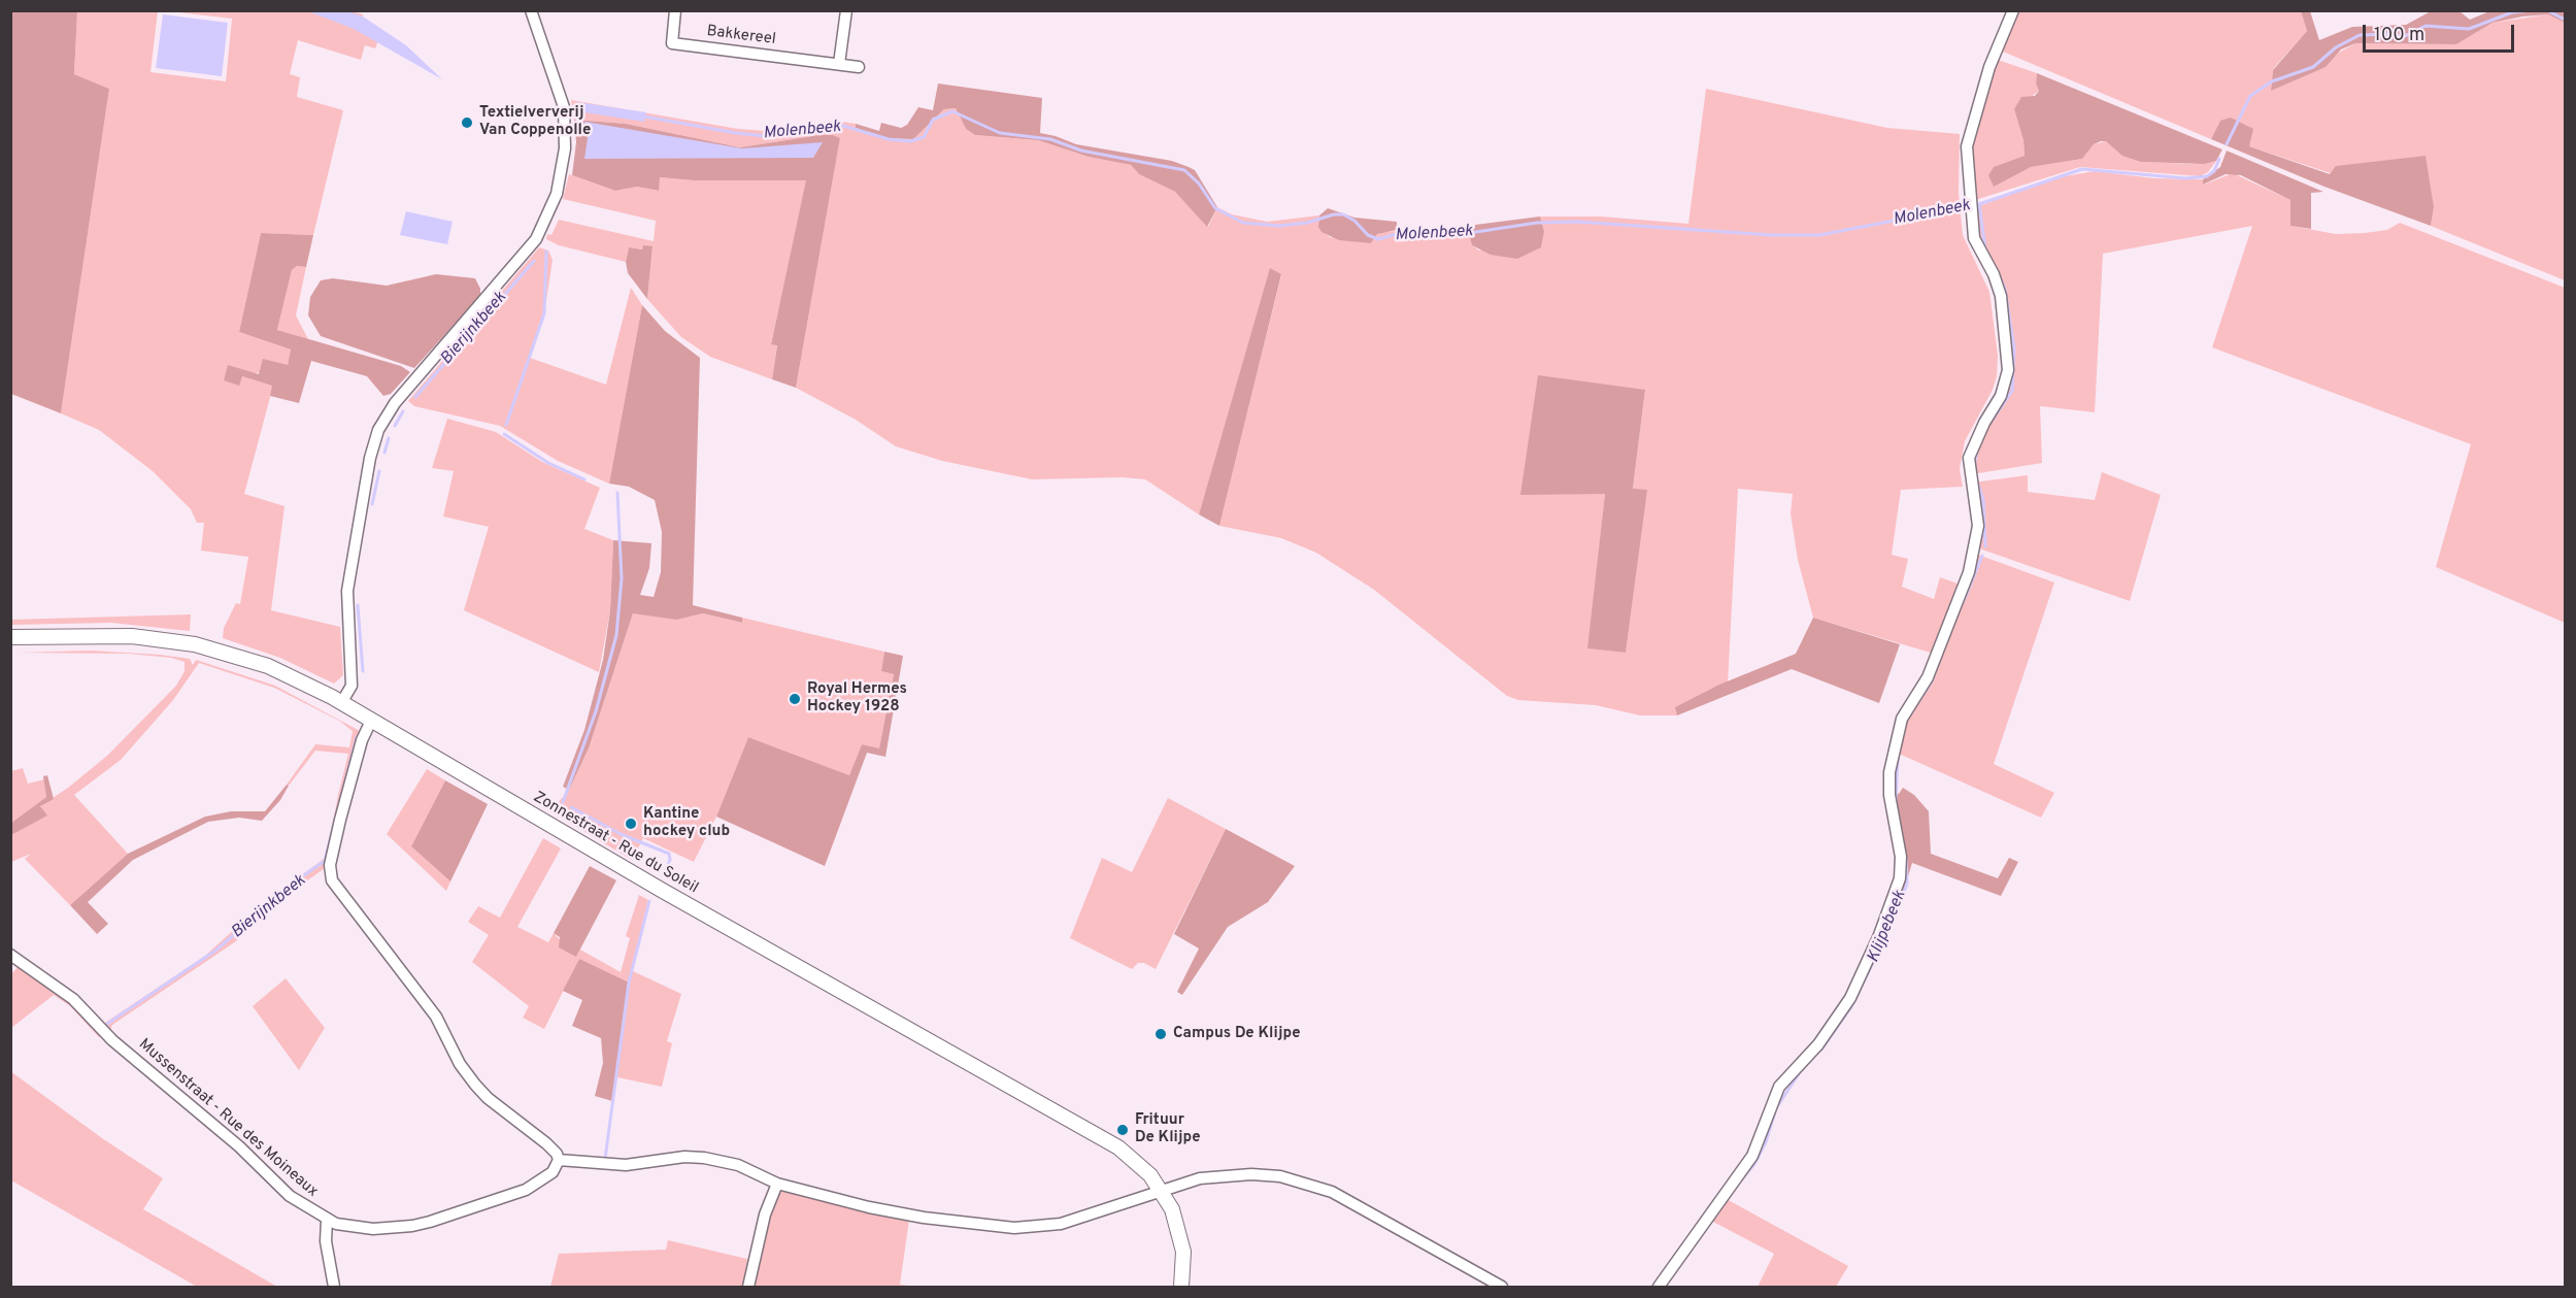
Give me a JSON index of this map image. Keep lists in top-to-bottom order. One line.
{"streets":{"main road":["Zonnestraat - Rue du Soleil"],"street":["Bakkereel","Mussenstraat - Rue des Moineaux"]},"water":["Molenbeek","Bierijnkbeek","Klijpebeek"],"places":["Textielververij Van Coppenolle","Royal Hermes Hockey 1928","Kantine hockey club","Campus De Klijpe","Frituur De Klijpe"],"scale_bar":"100 m"}
